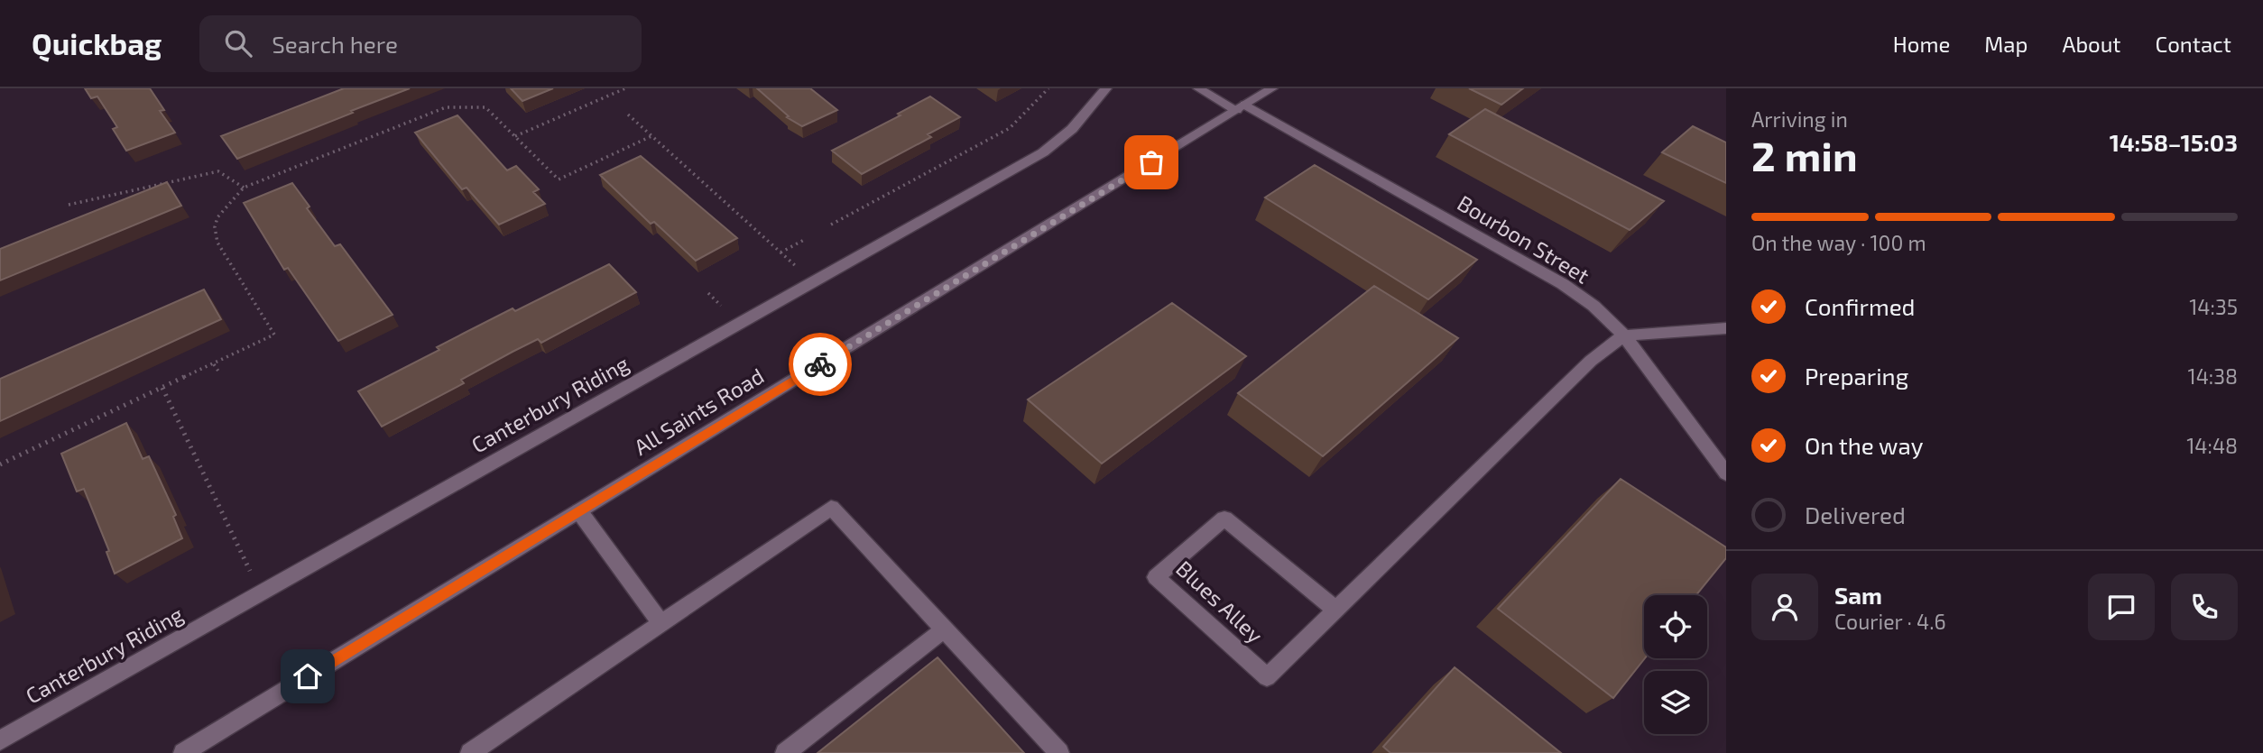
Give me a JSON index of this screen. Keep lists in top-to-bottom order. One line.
{"streets":{"street":["Bourbon Street","Canterbury Riding","All Saints Road","Blues Alley"]},"crossings":[["Bourbon Street","All Saints Road"],["Bourbon Street","Blues Alley"]],"page":{"header":"Quickbag","search":"Search here","nav":["Home","Map","About","Contact"],"heading":["2 min","Arriving in","14:58–15:03"],"panel":["Sam","Courier · 4.6"],"bar":"On the way · 100 m","list":[["Confirmed","14:35"],["Preparing","14:38"],["On the way","14:48"],"Delivered"]}}
